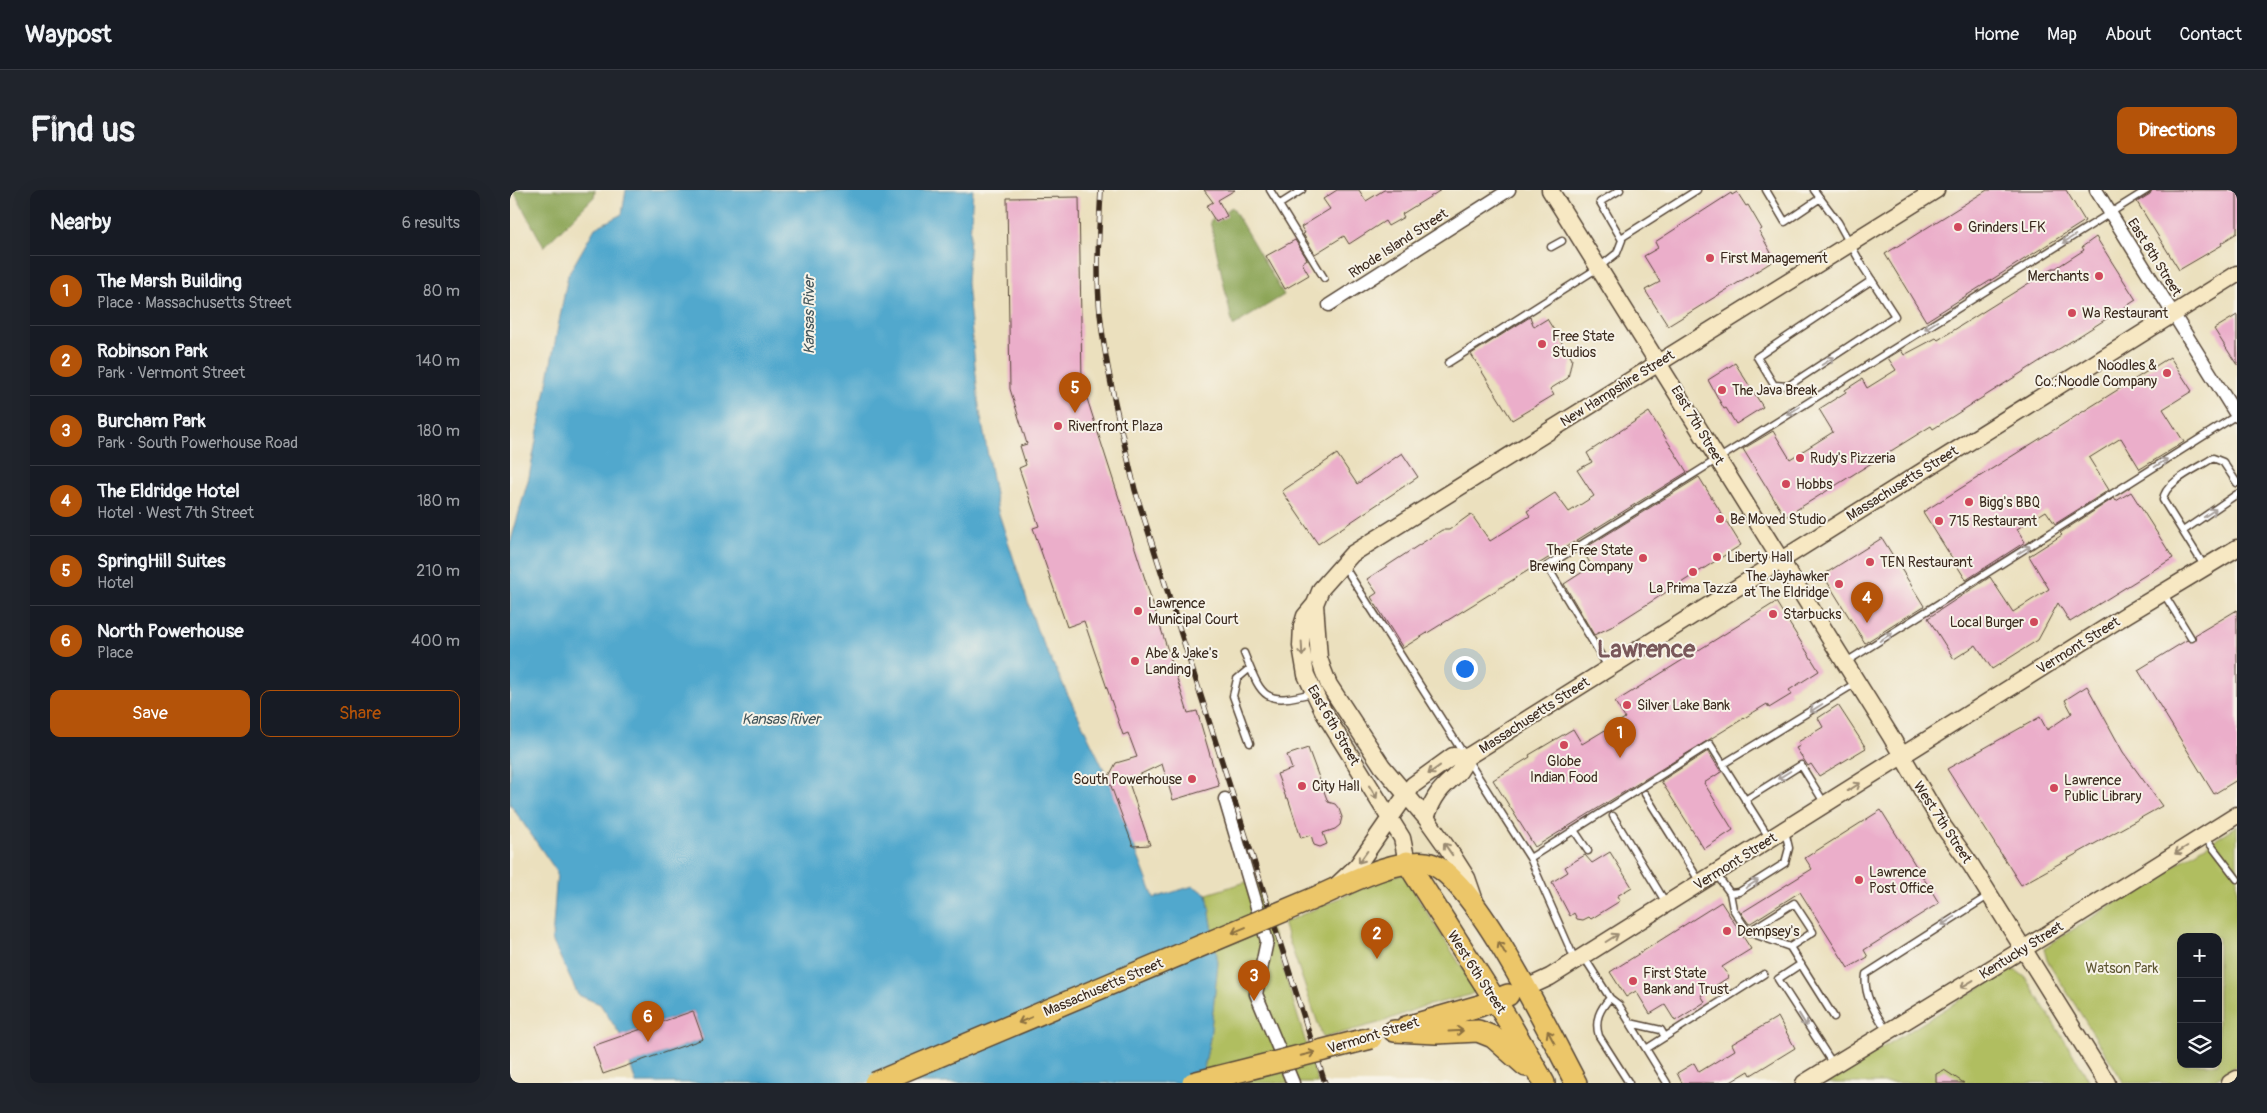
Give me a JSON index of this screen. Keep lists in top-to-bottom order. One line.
{"streets":{"highway":["Massachusetts Street","Vermont Street","West 6th Street"],"street":["Rhode Island Street","East 8th Street","New Hampshire Street","East 7th Street","East 6th Street","West 7th Street","Kentucky Street"]},"crossings":[["East 8th Street","Massachusetts Street"],["New Hampshire Street","East 7th Street"],["New Hampshire Street","East 6th Street"],["East 7th Street","Massachusetts Street"],["East 7th Street","West 7th Street"],["Massachusetts Street","East 6th Street"],["Massachusetts Street","West 7th Street"],["Massachusetts Street","West 6th Street"],["Vermont Street","West 7th Street"],["Vermont Street","West 6th Street"],["East 6th Street","West 6th Street"],["West 7th Street","Kentucky Street"]],"one_way":["Massachusetts Street","Kentucky Street"],"districts":["Lawrence"],"water":["Kansas River"],"parks":["Watson Park"],"places":["Grinders LFK","First Management","Merchants","Wa Restaurant","Free State Studios","Noodles & Co.;Noodle Company","The Java Break","Riverfront Plaza","Rudy's Pizzeria","Hobbs","Bigg's BBQ","Be Moved Studio","715 Restaurant","Liberty Hall","The Free State Brewing Company","TEN Restaurant","La Prima Tazza","The Jayhawker at The Eldridge","Lawrence Municipal Court","Starbucks","Local Burger","Abe & Jake's Landing","Silver Lake Bank","Globe Indian Food","South Powerhouse","City Hall","Lawrence Public Library","Lawrence Post Office","Dempsey's","First State Bank and Trust"],"page":{"header":"Waypost","nav":["Home","Map","About","Contact"],"buttons":["Directions",["Save","Share"]],"title":"Find us","heading":["Nearby","6 results"],"list":[{"mark":"1","name":"The Marsh Building","note":"Place · Massachusetts Street","value":"80 m"},{"mark":"2","name":"Robinson Park","note":"Park · Vermont Street","value":"140 m"},{"mark":"3","name":"Burcham Park","note":"Park · South Powerhouse Road","value":"180 m"},{"mark":"4","name":"The Eldridge Hotel","note":"Hotel · West 7th Street","value":"180 m"},{"mark":"5","name":"SpringHill Suites","note":"Hotel","value":"210 m"},{"mark":"6","name":"North Powerhouse","note":"Place","value":"400 m"}],"pins":["5","4","1","2","3","6"],"map_buttons":["+","−"]}}
